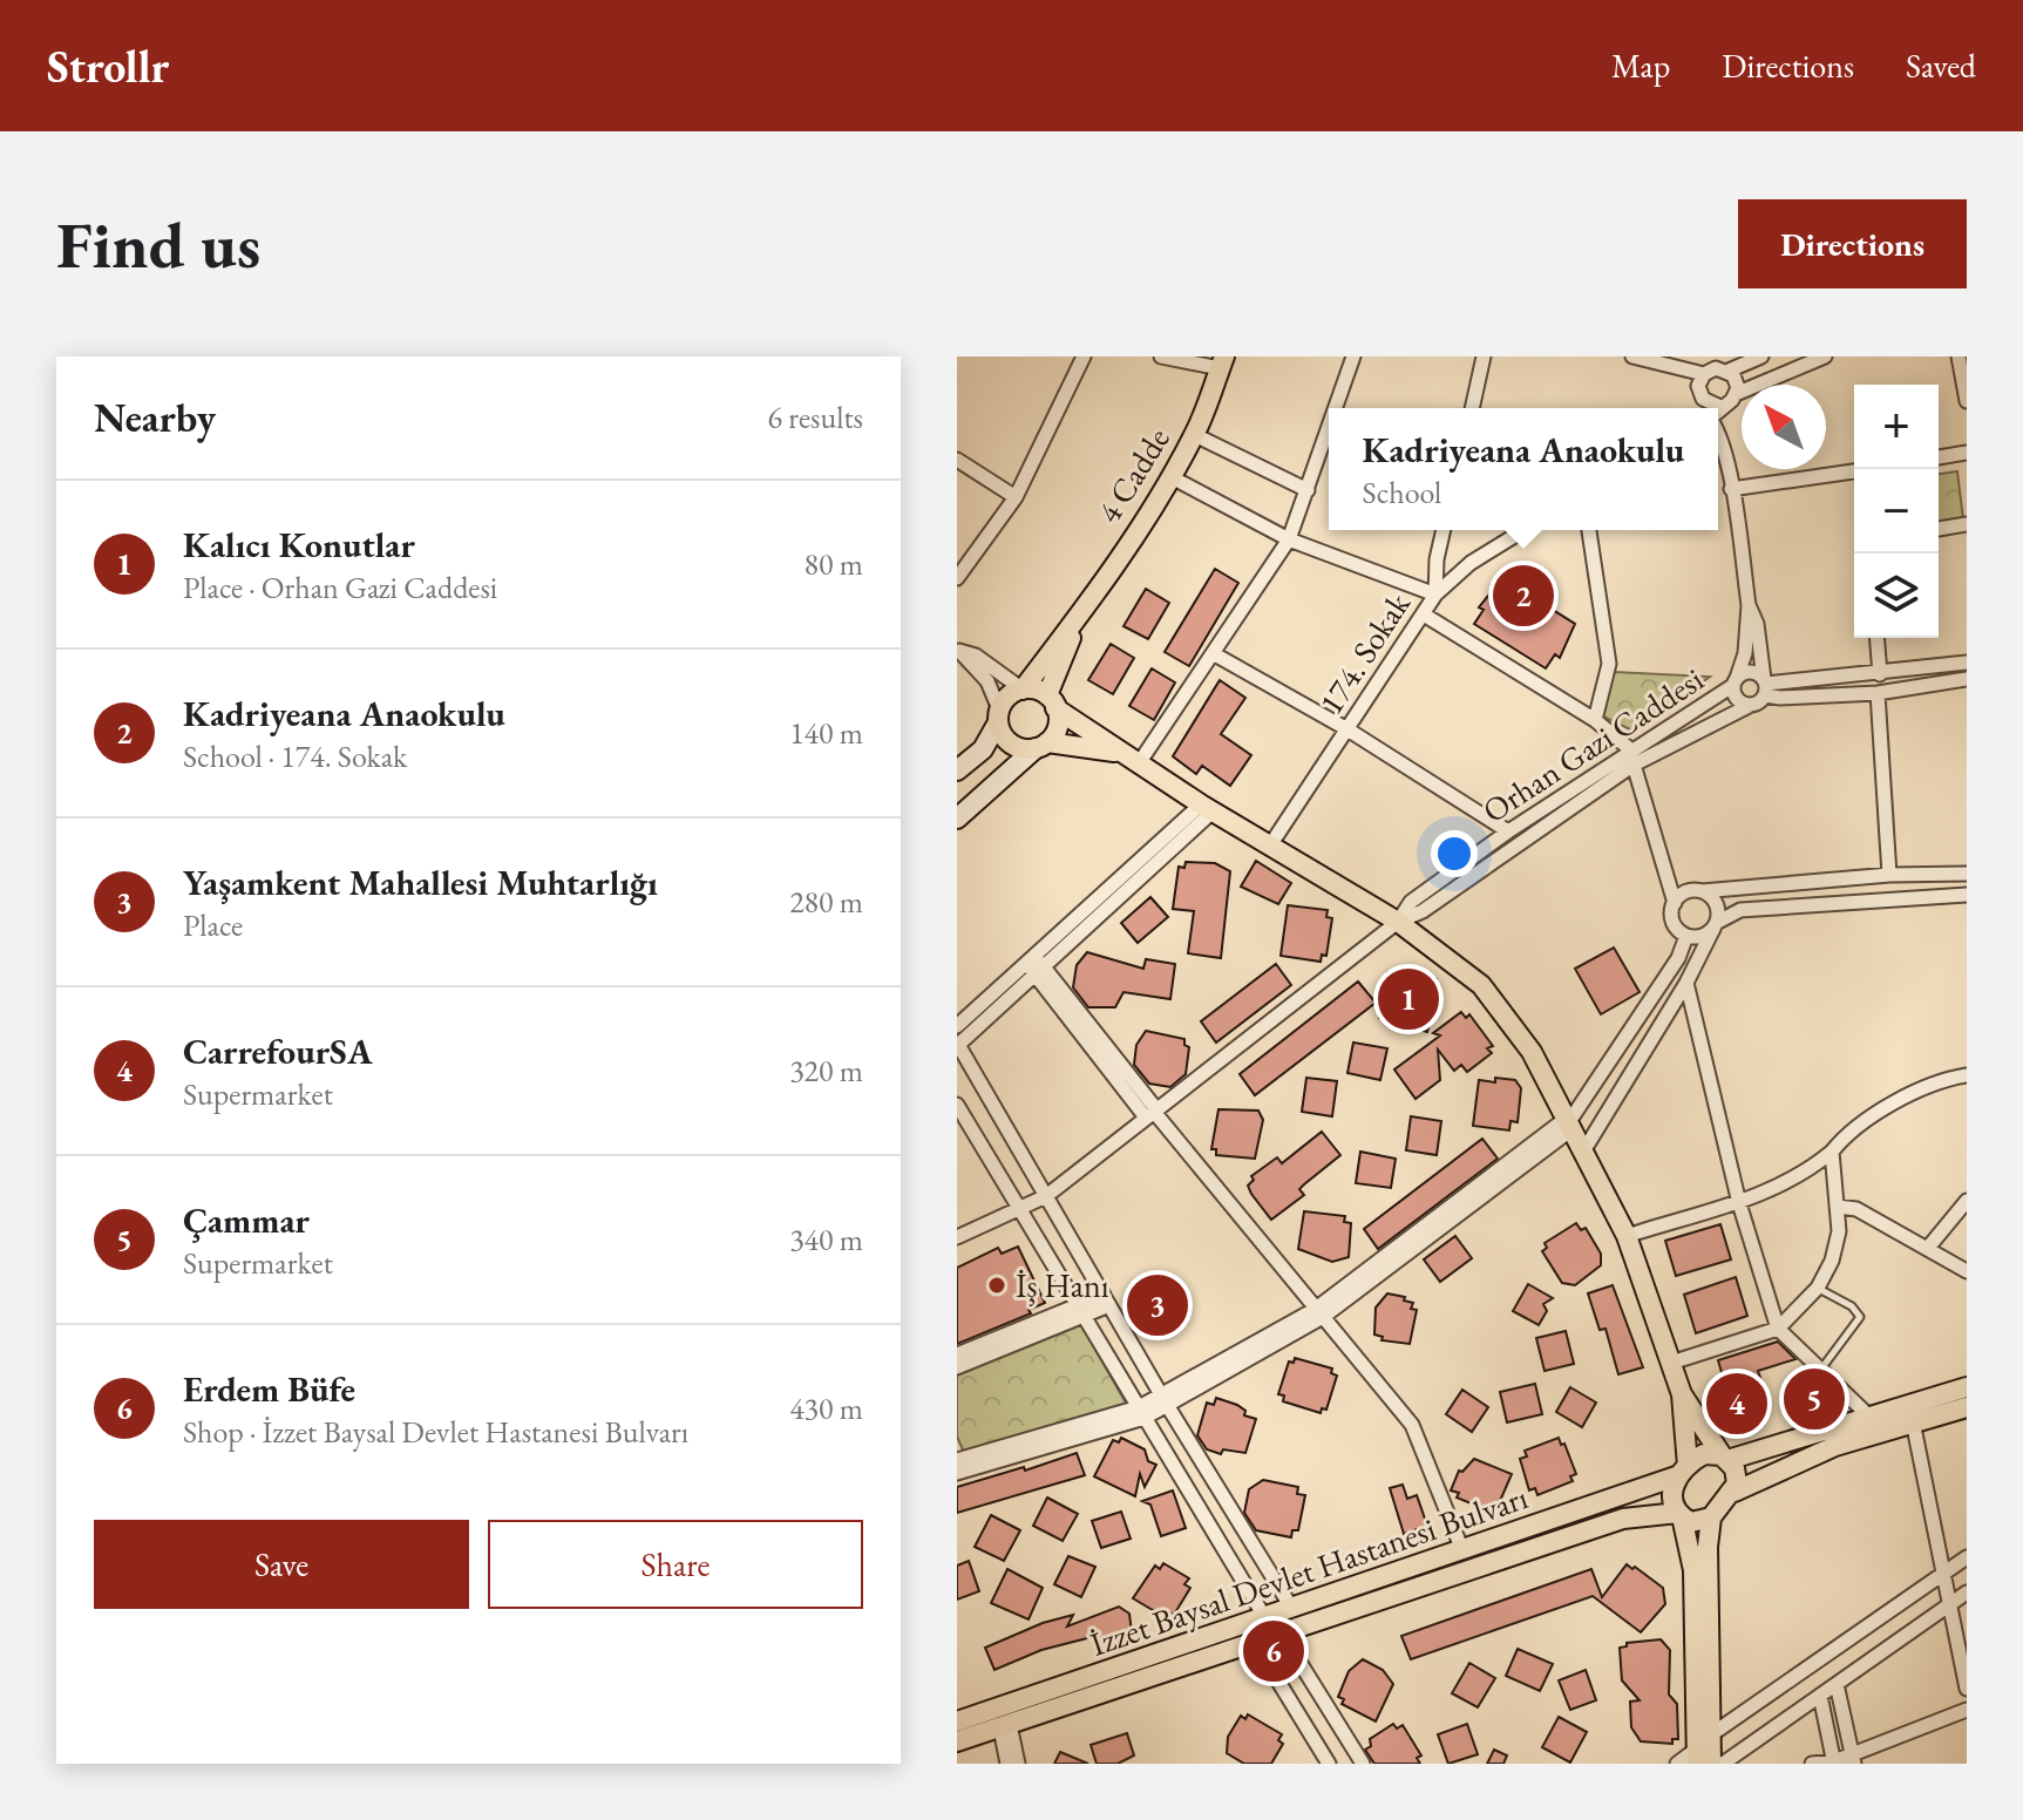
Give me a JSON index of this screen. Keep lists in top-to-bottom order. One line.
{"streets":{"main road":["4 Cadde","İzzet Baysal Devlet Hastanesi Bulvarı"],"street":["174. Sokak","Orhan Gazi Caddesi"]},"places":["İş Hanı"],"north":"top left","page":{"header":"Strollr","nav":["Map","Directions","Saved"],"buttons":["Directions",["Save","Share"]],"title":"Find us","heading":["Nearby","6 results"],"map_buttons":["+","−"],"popup":["Kadriyeana Anaokulu","School"],"list":[{"mark":"1","name":"Kalıcı Konutlar","note":"Place · Orhan Gazi Caddesi","value":"80 m"},{"mark":"2","name":"Kadriyeana Anaokulu","note":"School · 174. Sokak","value":"140 m"},{"mark":"3","name":"Yaşamkent Mahallesi Muhtarlığı","note":"Place","value":"280 m"},{"mark":"4","name":"CarrefourSA","note":"Supermarket","value":"320 m"},{"mark":"5","name":"Çammar","note":"Supermarket","value":"340 m"},{"mark":"6","name":"Erdem Büfe","note":"Shop · İzzet Baysal Devlet Hastanesi Bulvarı","value":"430 m"}],"pins":["2","1","3","5","4","6"]}}
